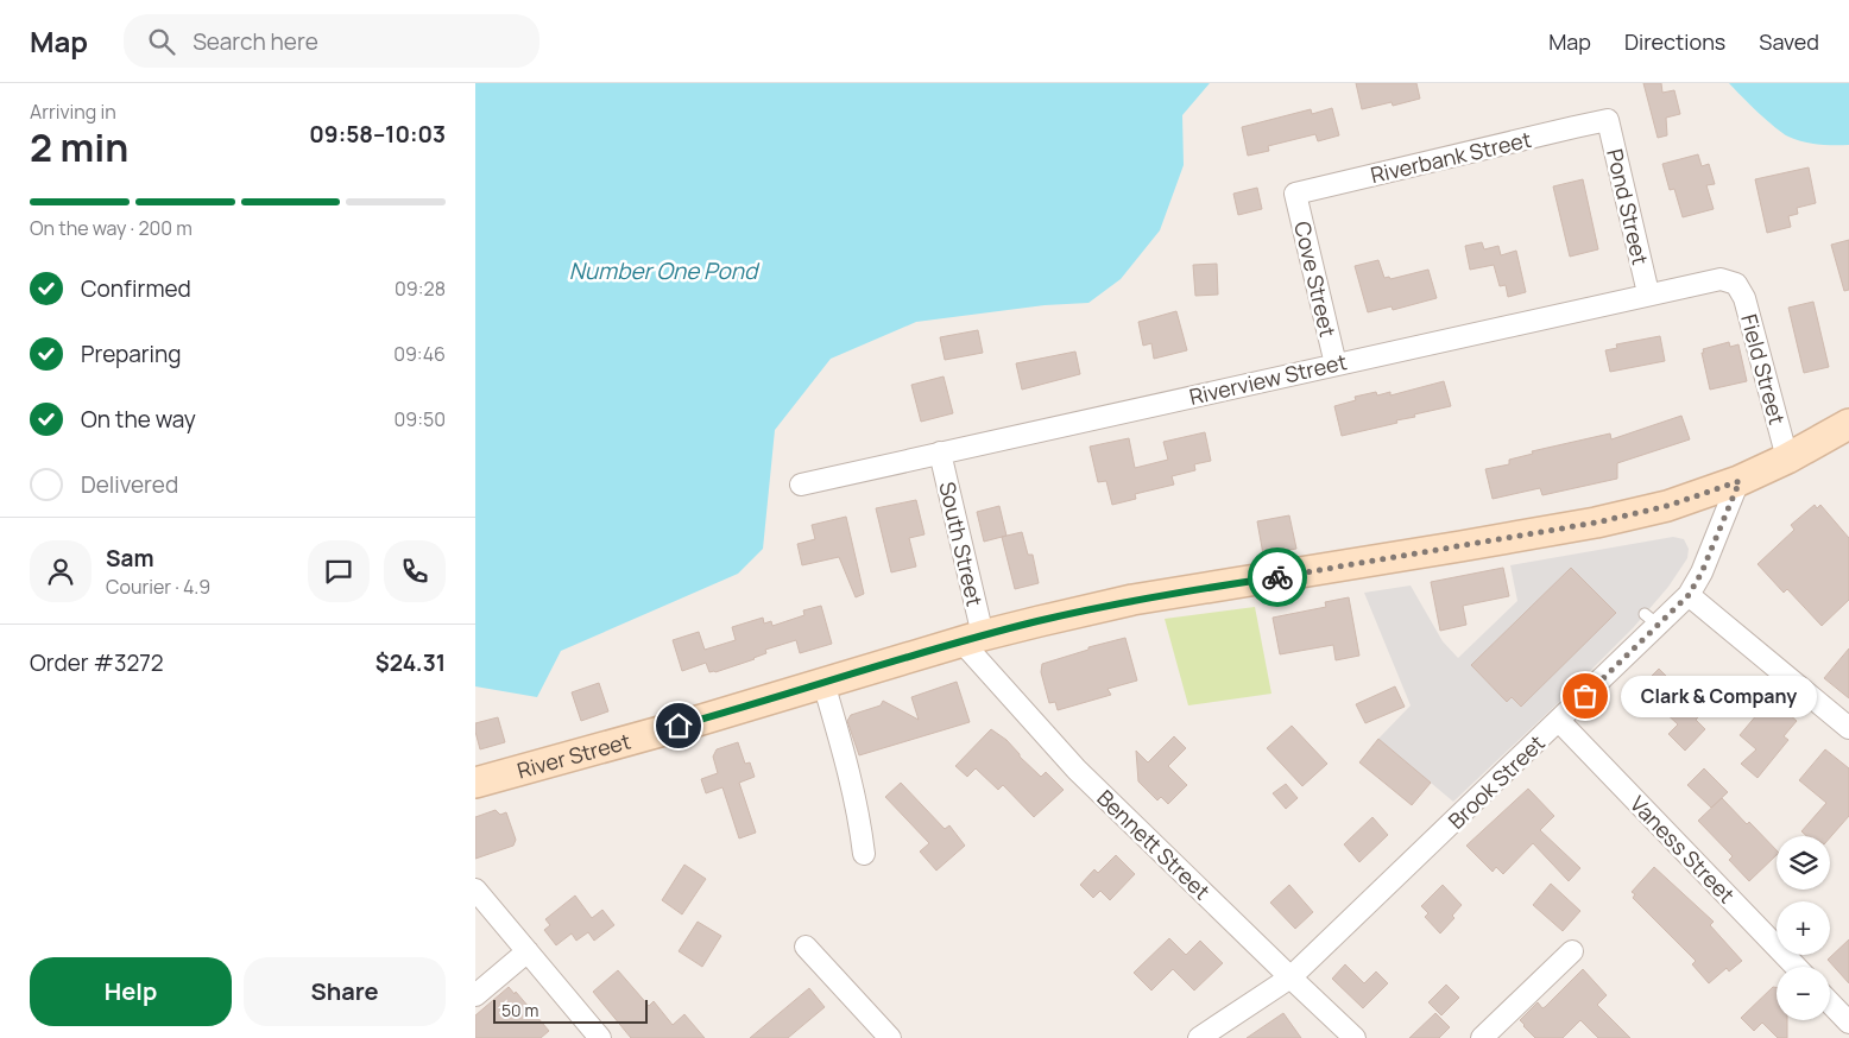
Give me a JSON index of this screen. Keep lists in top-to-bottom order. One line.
{"streets":{"street":["Riverbank Street","Pond Street","Cove Street","Field Street","Riverview Street","South Street","River Street","Brook Street","Bennett Street","Vaness Street"]},"crossings":[["Riverbank Street","Pond Street"],["Riverbank Street","Cove Street"],["Pond Street","Riverview Street"],["Cove Street","Riverview Street"],["Field Street","Riverview Street"],["Field Street","River Street"],["Riverview Street","South Street"],["South Street","River Street"],["South Street","Bennett Street"],["River Street","Brook Street"],["River Street","Bennett Street"],["Brook Street","Bennett Street"],["Brook Street","Vaness Street"]],"water":["Number One Pond"],"places":["Clark & Company"],"scale_bar":"50 m","page":{"header":"Map","search":"Search here","nav":["Map","Directions","Saved"],"heading":["2 min","Arriving in","09:58–10:03"],"panel":["Sam","Courier · 4.9","Order #3272","$24.31"],"bar":"On the way · 200 m","list":[["Confirmed","09:28"],["Preparing","09:46"],["On the way","09:50"],"Delivered"],"bubble":"Clark & Company","map_buttons":["+","−"],"buttons":["Help","Share"],"scale":"50 m"}}
